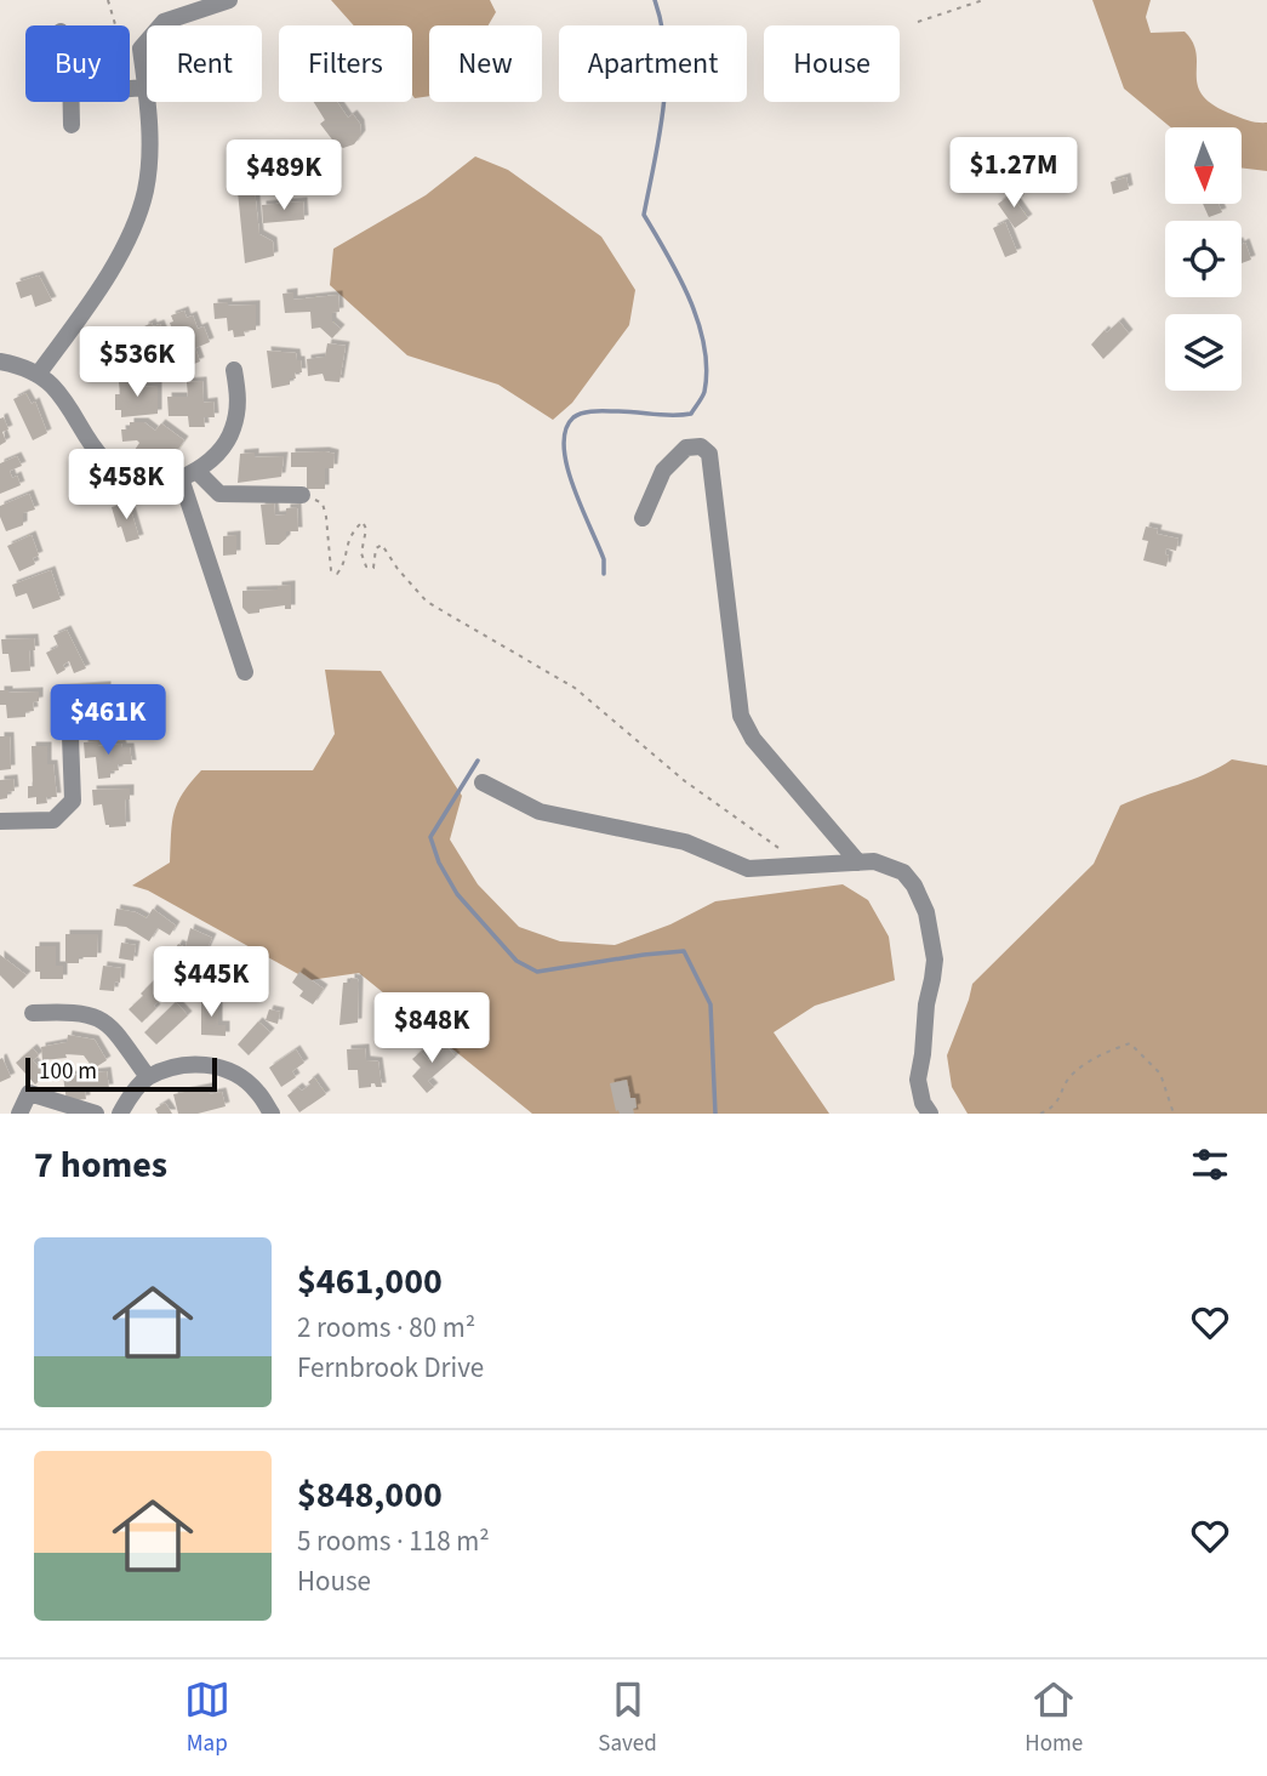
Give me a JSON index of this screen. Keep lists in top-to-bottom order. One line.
{"scale_bar":"100 m","north":"bottom","page":{"chip":["Buy","Rent","Filters","New","Apartment","House"],"price":["$1.27M","$489K","$536K","$458K","$461K","$445K","$848K"],"scale":"100 m","heading":"7 homes","list":[{"name":"$461,000","note":"2 rooms · 80 m² · Fernbrook Drive"},{"name":"$848,000","note":"5 rooms · 118 m² · House"}],"tabs":["Map","Saved","Home"]}}
